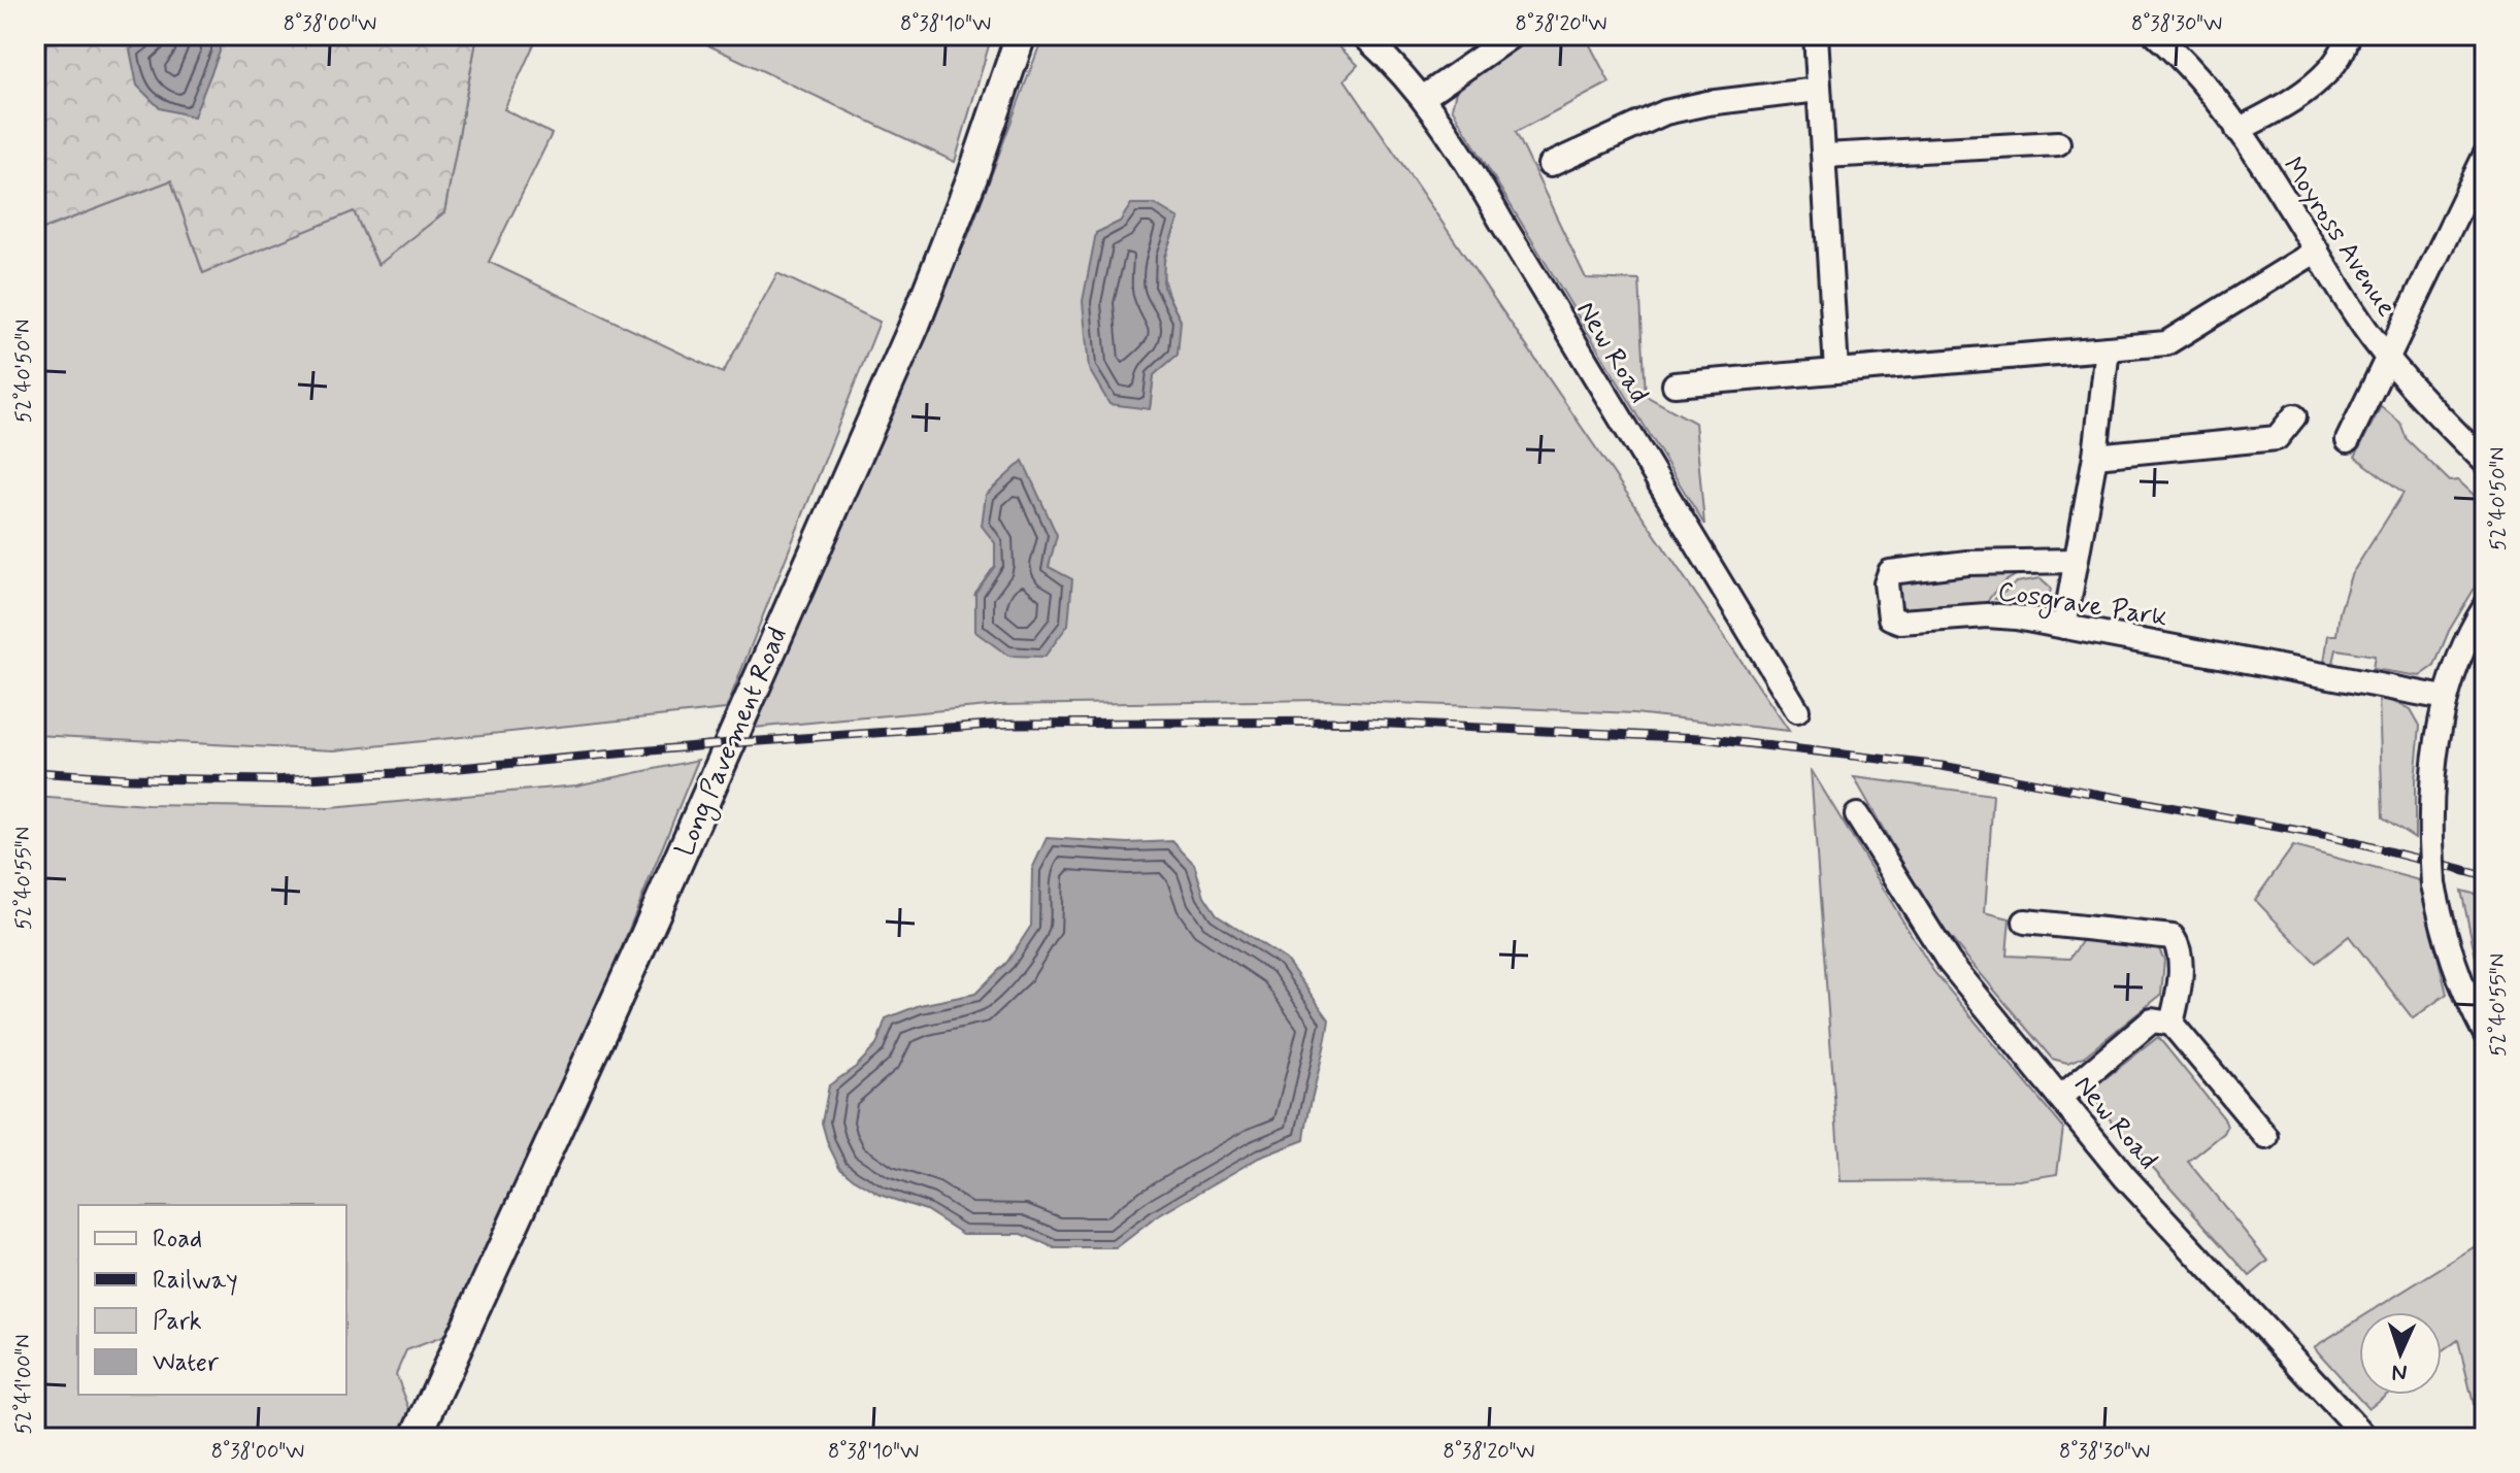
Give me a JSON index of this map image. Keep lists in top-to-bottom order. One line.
{"streets":{"main road":["Long Pavement Road"],"street":["Moyross Avenue","New Road","Cosgrave Park"]},"legend":["Road","Railway","Park","Water"],"north":"bottom","coordinates":["8°38'00\"W","8°38'10\"W","8°38'20\"W","8°38'30\"W","52°40'50\"N","52°40'55\"N","52°41'00\"N"]}
